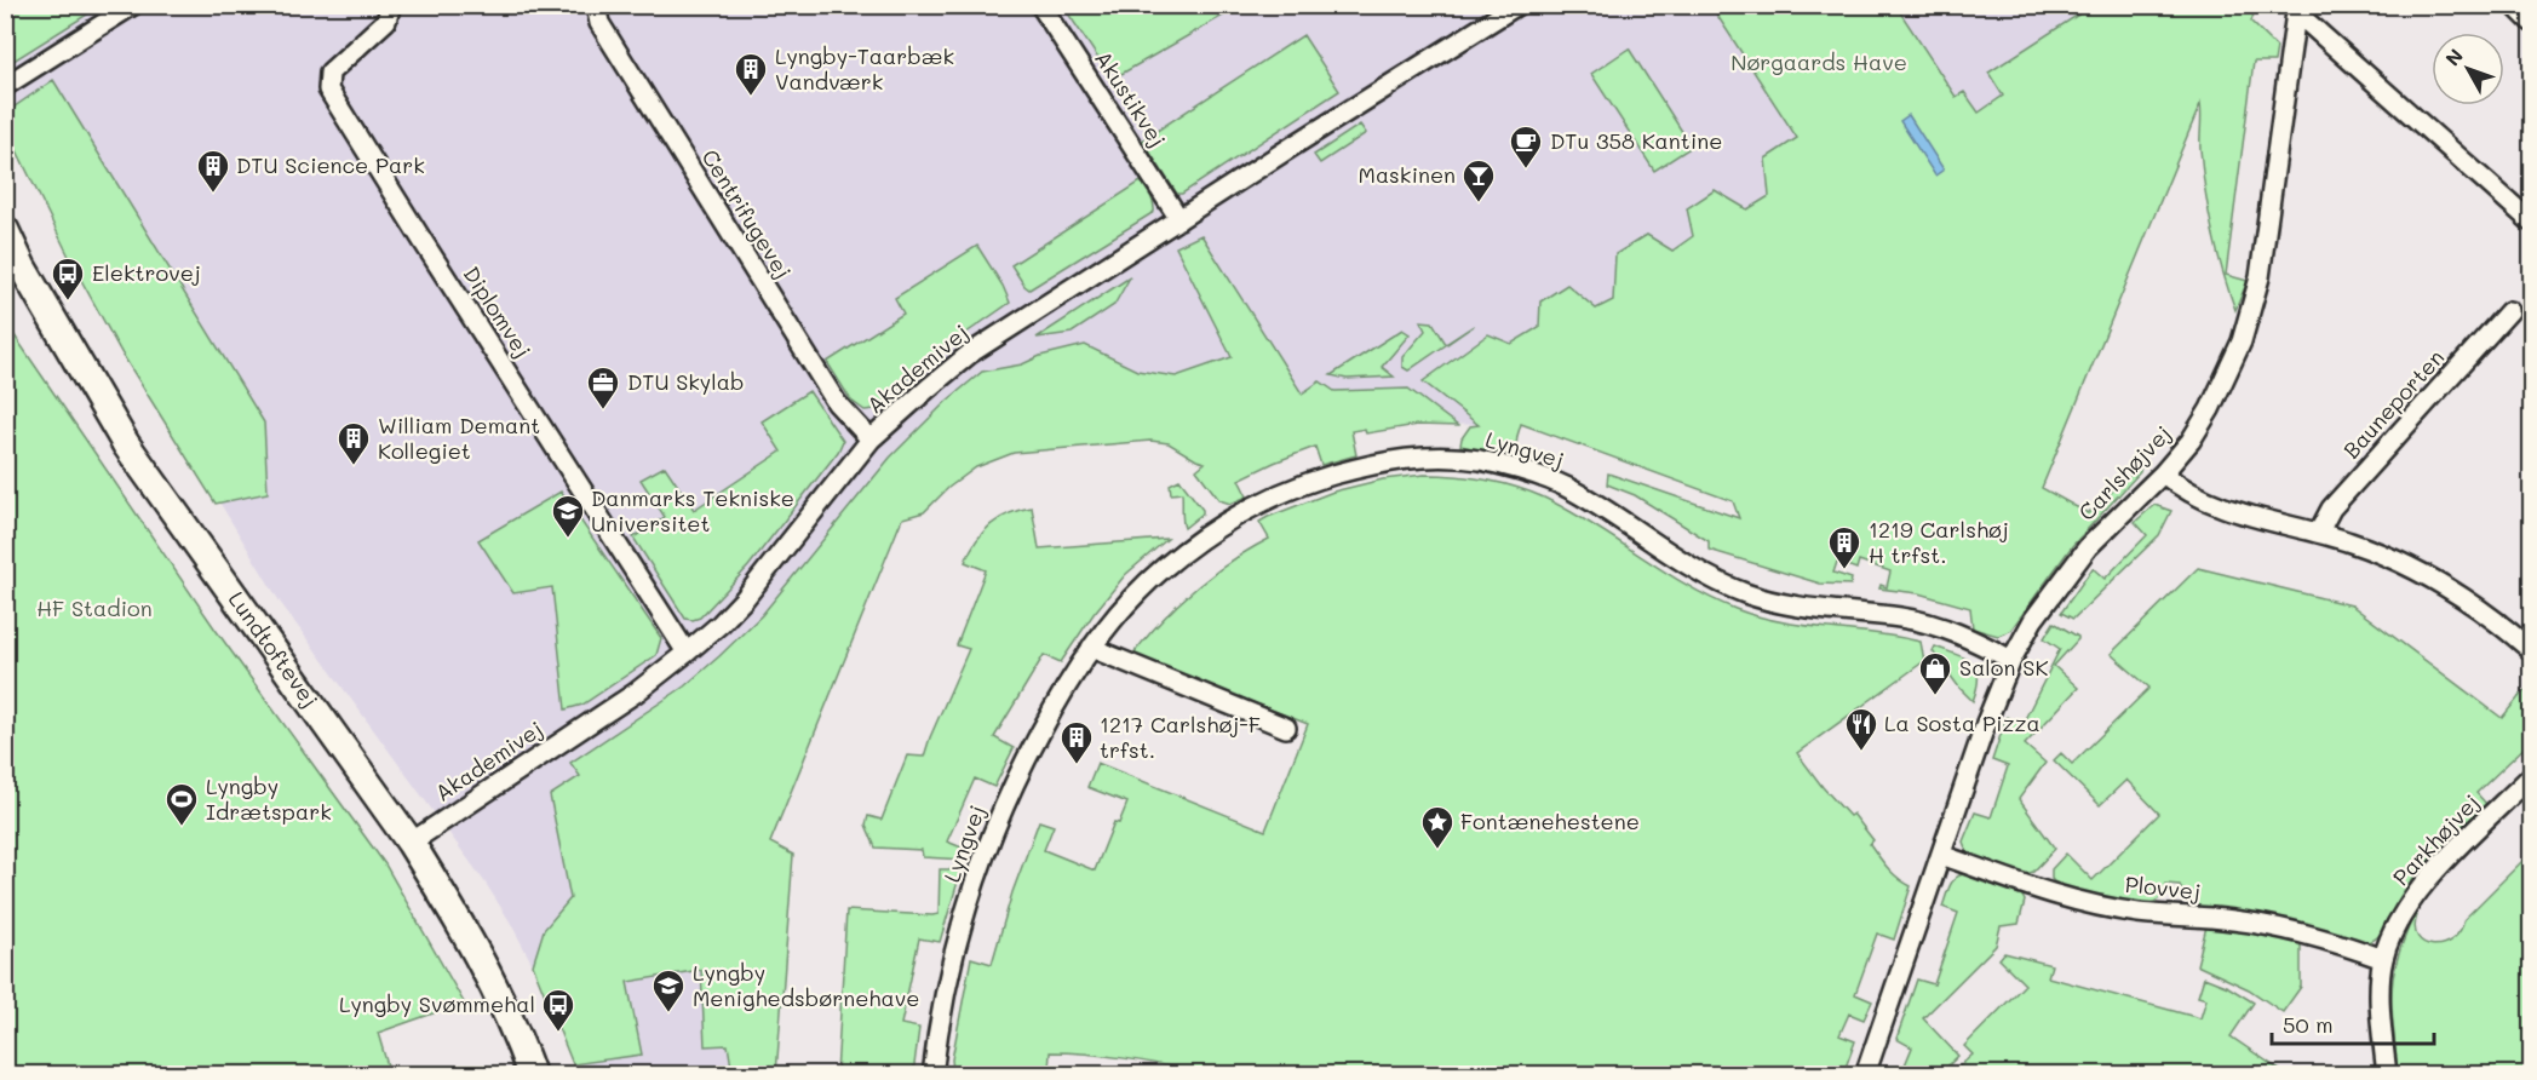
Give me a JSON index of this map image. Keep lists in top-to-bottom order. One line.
{"streets":{"street":["Akustikvej","Centrifugevej","Diplomvej","Akademivej","Bauneporten","Lyngvej","Carlshøjvej","Lundtoftevej","Parkhøjvej","Plovvej"]},"crossings":[["Akustikvej","Akademivej"],["Centrifugevej","Akademivej"],["Diplomvej","Akademivej"],["Akademivej","Lundtoftevej"],["Lyngvej","Carlshøjvej"],["Carlshøjvej","Plovvej"],["Parkhøjvej","Plovvej"]],"parks":["Nørgaards Have","HF Stadion"],"places":{"building":["Lyngby-Taarbæk Vandværk","DTU Science Park","William Demant Kollegiet","1219 Carlshøj H trfst.","1217 Carlshøj-F trfst."],"cafe":["DTu 358 Kantine"],"bar":["Maskinen"],"bus stop":["Elektrovej","Lyngby Svømmehal"],"office":["DTU Skylab"],"school or university":["Danmarks Tekniske Universitet","Lyngby Menighedsbørnehave"],"shop":["Salon SK"],"restaurant":["La Sosta Pizza"],"sports":["Lyngby Idrætspark"],"place":["Fontænehestene"]},"scale_bar":"50 m","north":"top left"}
